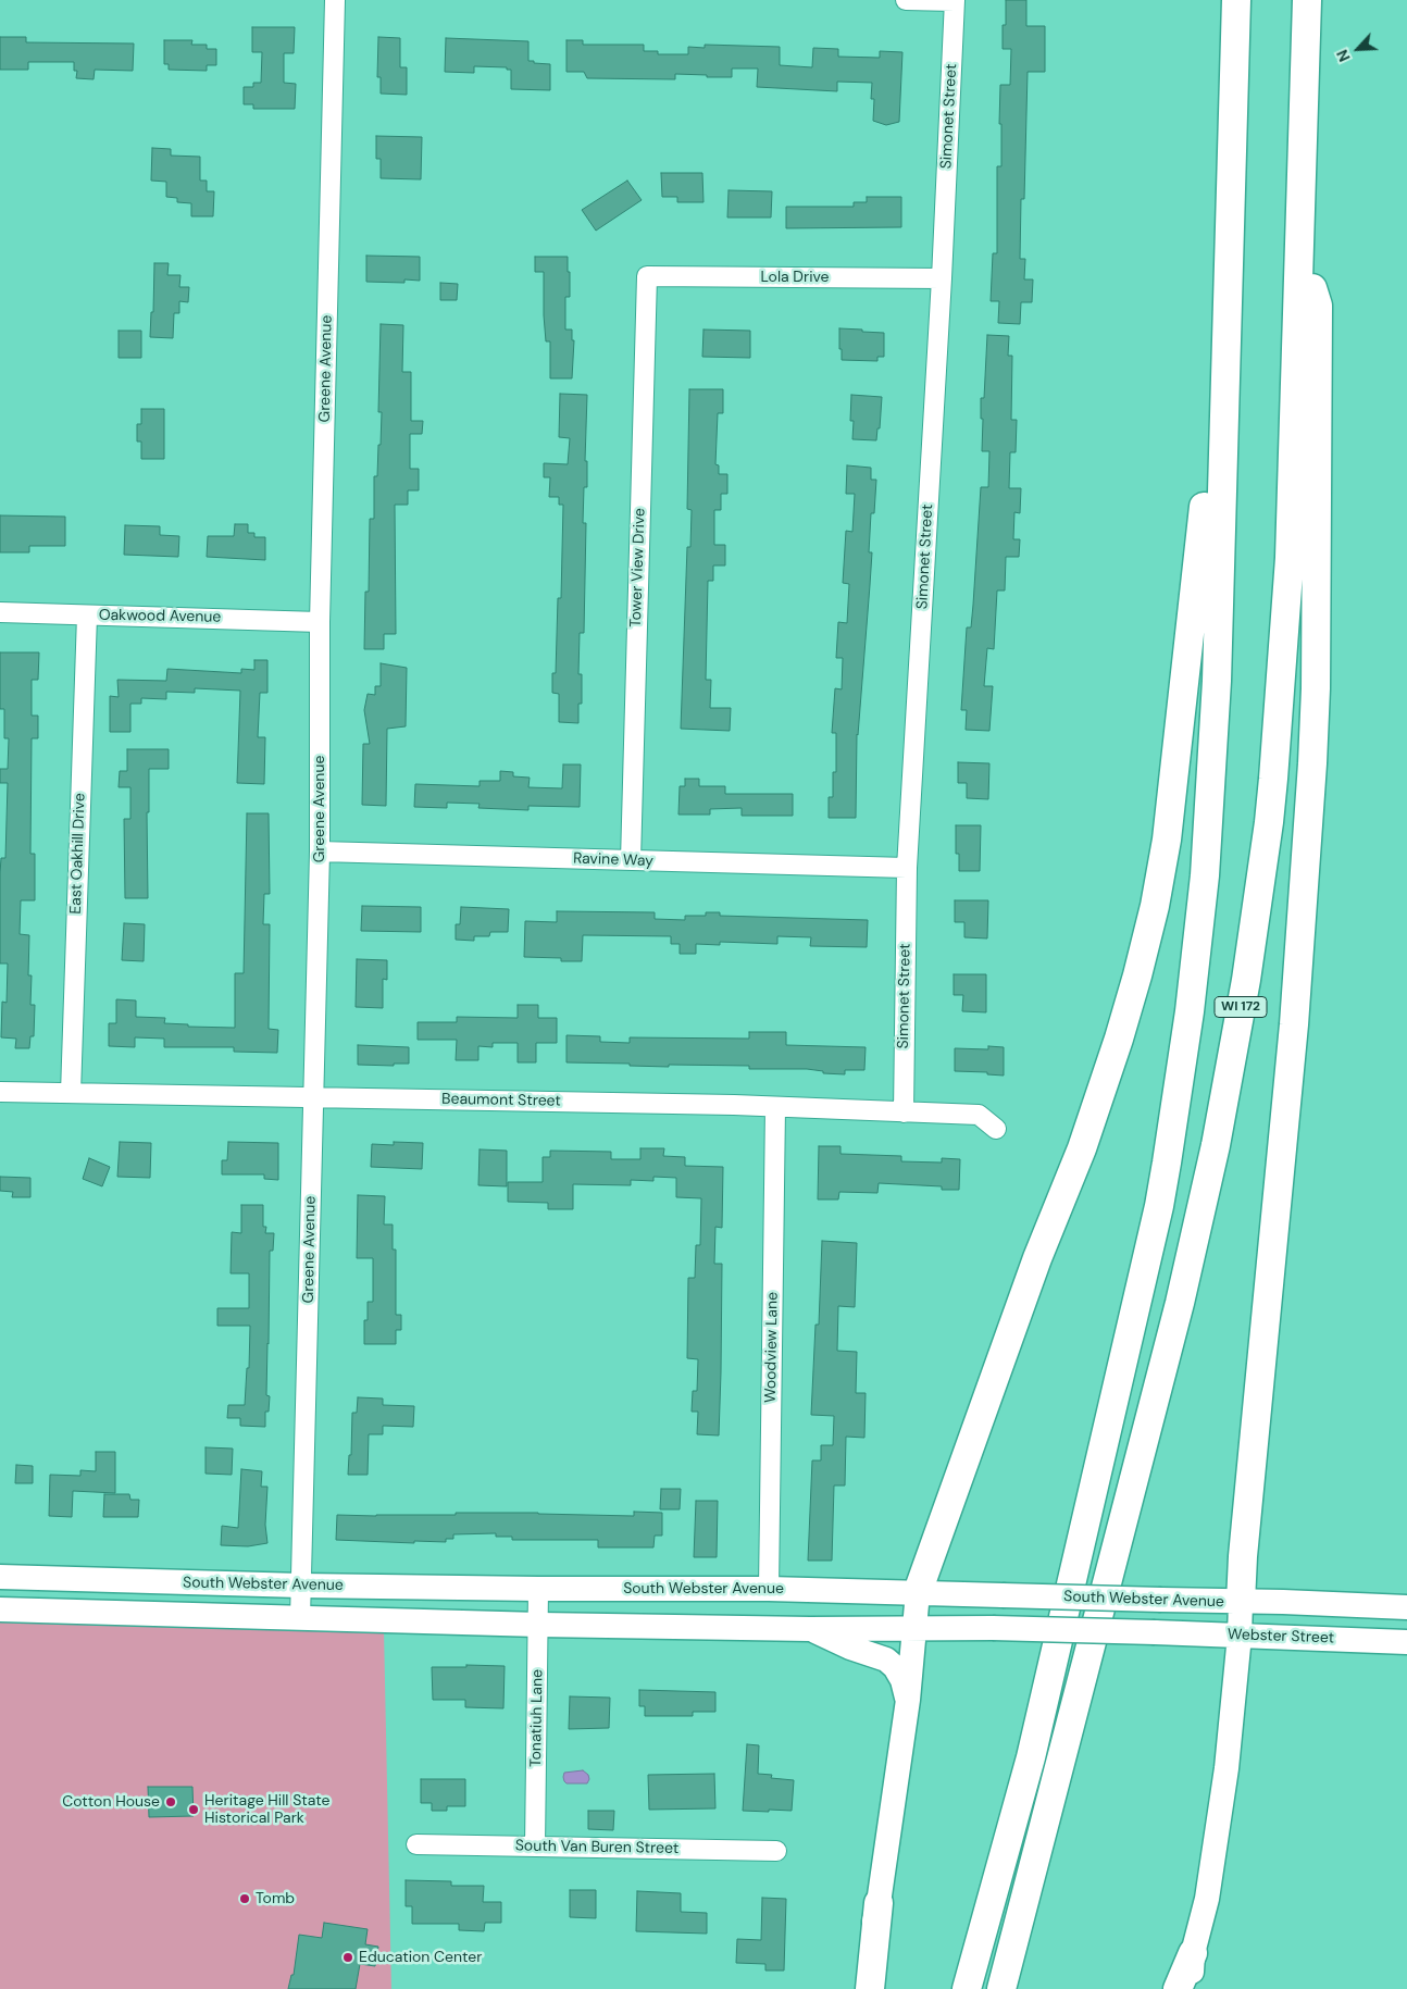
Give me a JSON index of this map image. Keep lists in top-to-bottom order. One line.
{"streets":{"highway":["WI 172"],"main road":["South Webster Avenue","Webster Street"],"street":["Simonet Street","Lola Drive","Greene Avenue","Tower View Drive","Oakwood Avenue","East Oakhill Drive","Ravine Way","Beaumont Street","Woodview Lane","Tonatiuh Lane","South Van Buren Street"]},"crossings":[["Simonet Street","Lola Drive"],["Simonet Street","Ravine Way"],["Simonet Street","Beaumont Street"],["Lola Drive","Tower View Drive"],["Greene Avenue","Oakwood Avenue"],["Greene Avenue","Ravine Way"],["Greene Avenue","Beaumont Street"],["Greene Avenue","South Webster Avenue"],["Tower View Drive","Ravine Way"],["Oakwood Avenue","East Oakhill Drive"],["East Oakhill Drive","Beaumont Street"],["Beaumont Street","Woodview Lane"],["Woodview Lane","South Webster Avenue"],["South Webster Avenue","Tonatiuh Lane"],["Tonatiuh Lane","South Van Buren Street"]],"places":["Cotton House","Heritage Hill State Historical Park","Tomb","Education Center"],"north":"bottom left"}
